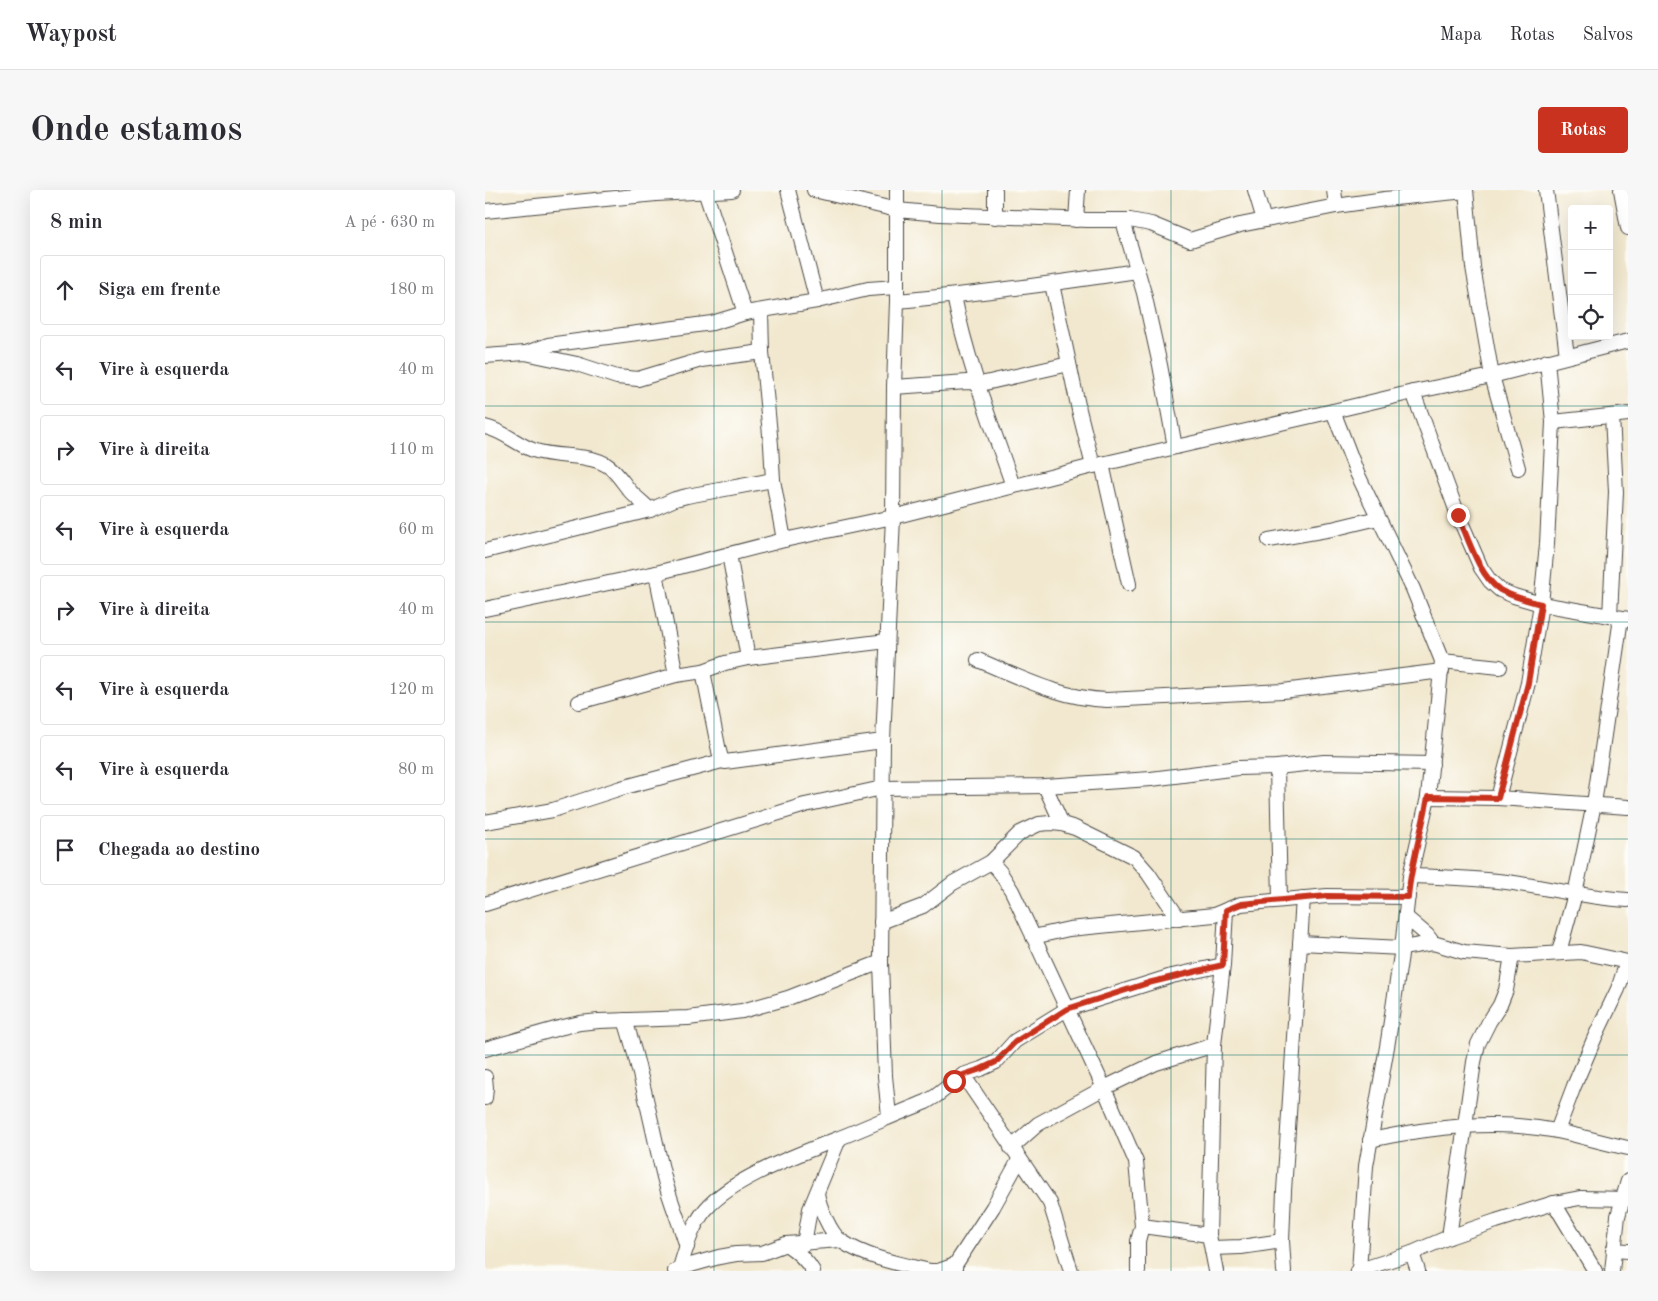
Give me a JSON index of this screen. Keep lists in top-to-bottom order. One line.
{"page":{"header":"Waypost","nav":["Mapa","Rotas","Salvos"],"buttons":"Rotas","title":"Onde estamos","heading":["8 min","A pé · 630 m"],"map_buttons":["+","−"],"list":[["Siga em frente","180 m"],["Vire à esquerda","40 m"],["Vire à direita","110 m"],["Vire à esquerda","60 m"],["Vire à direita","40 m"],["Vire à esquerda","120 m"],["Vire à esquerda","80 m"],"Chegada ao destino"]}}
